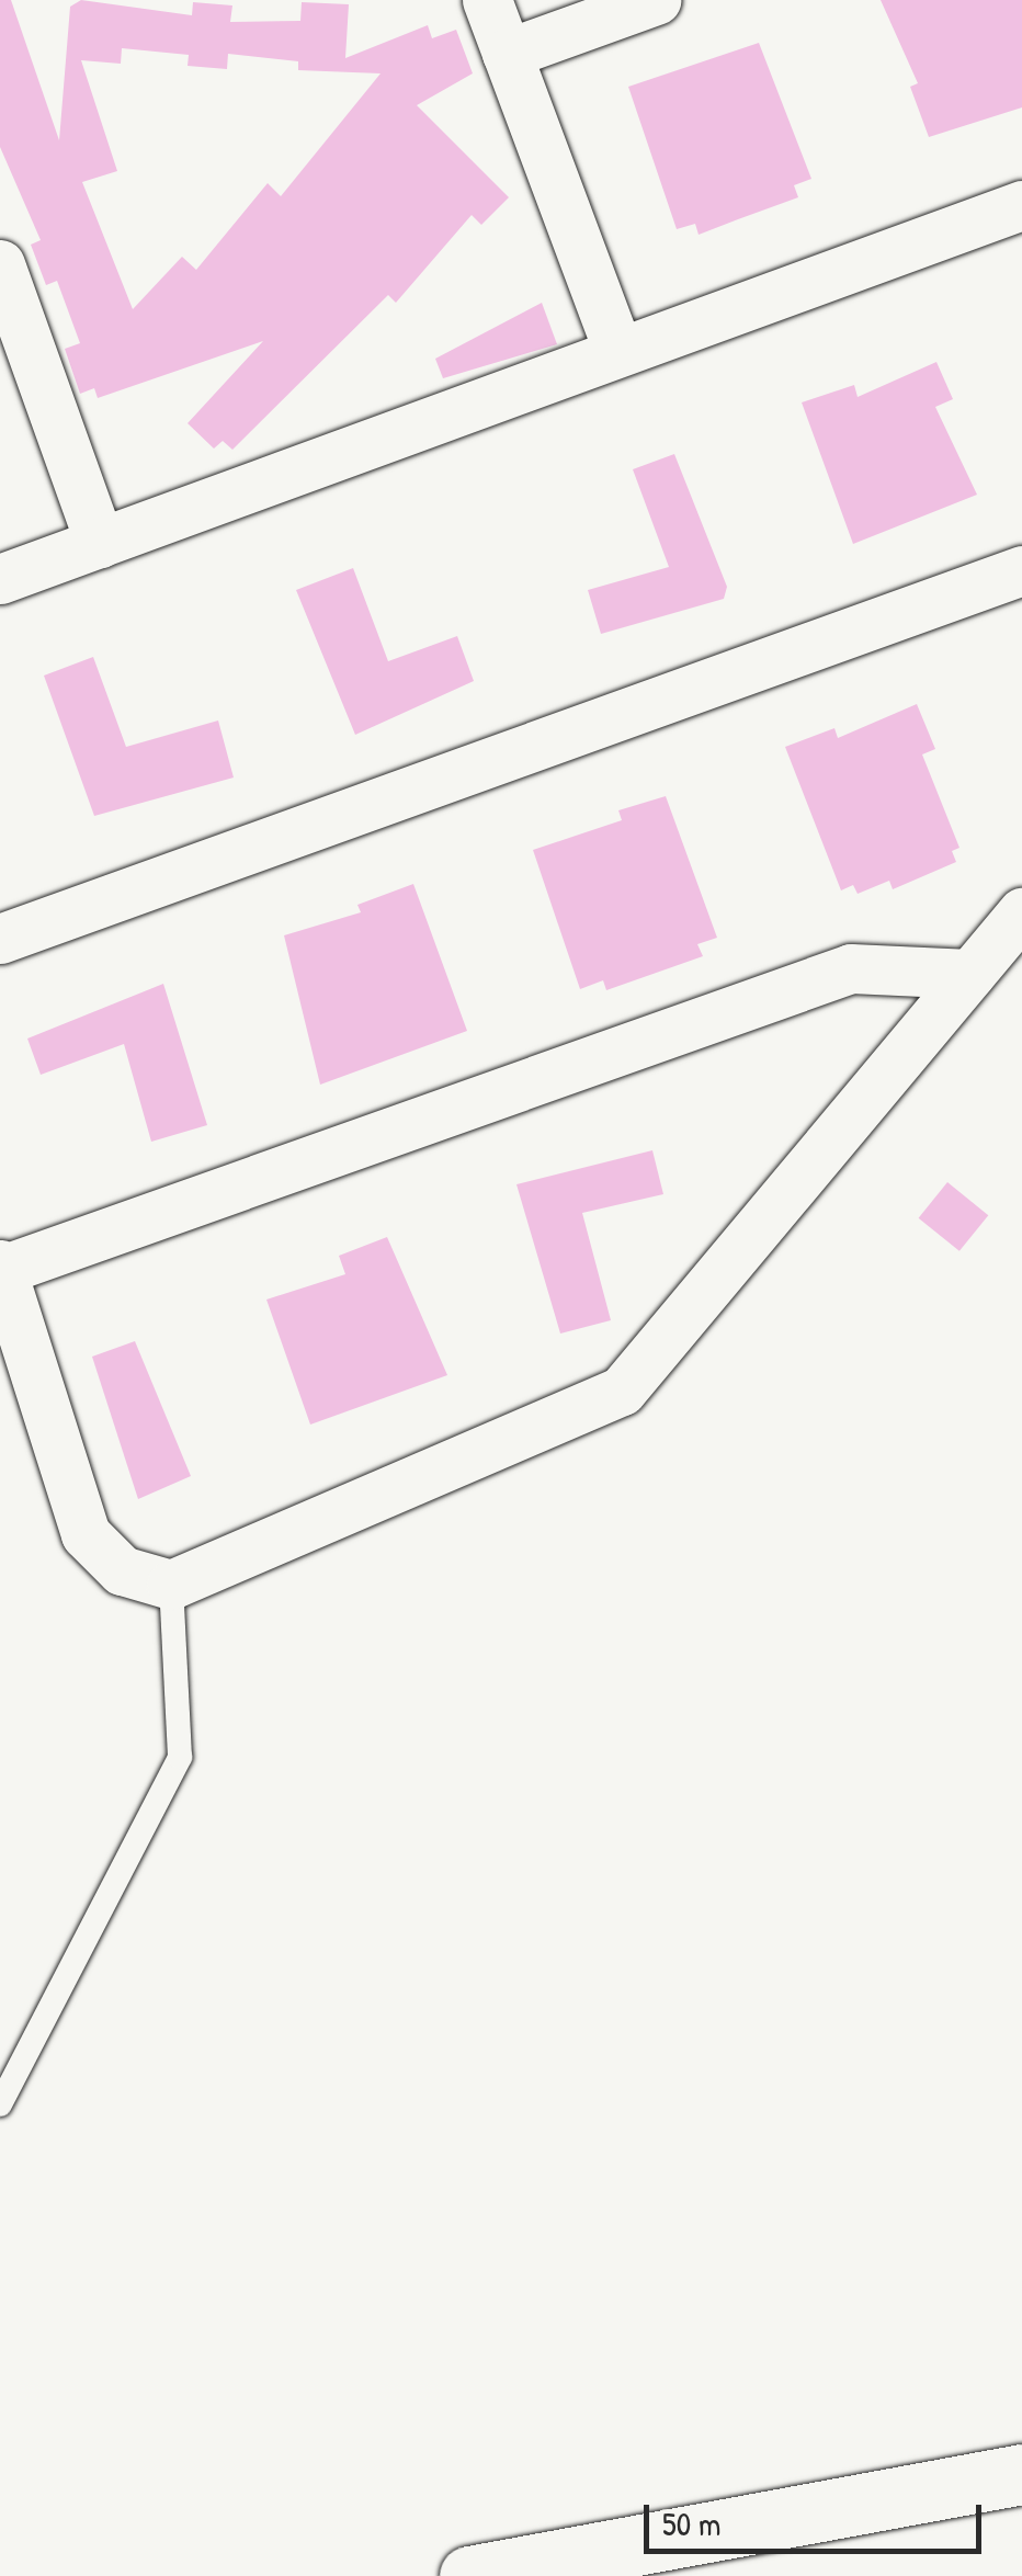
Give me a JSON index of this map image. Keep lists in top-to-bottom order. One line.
{"scale_bar":"50 m"}
